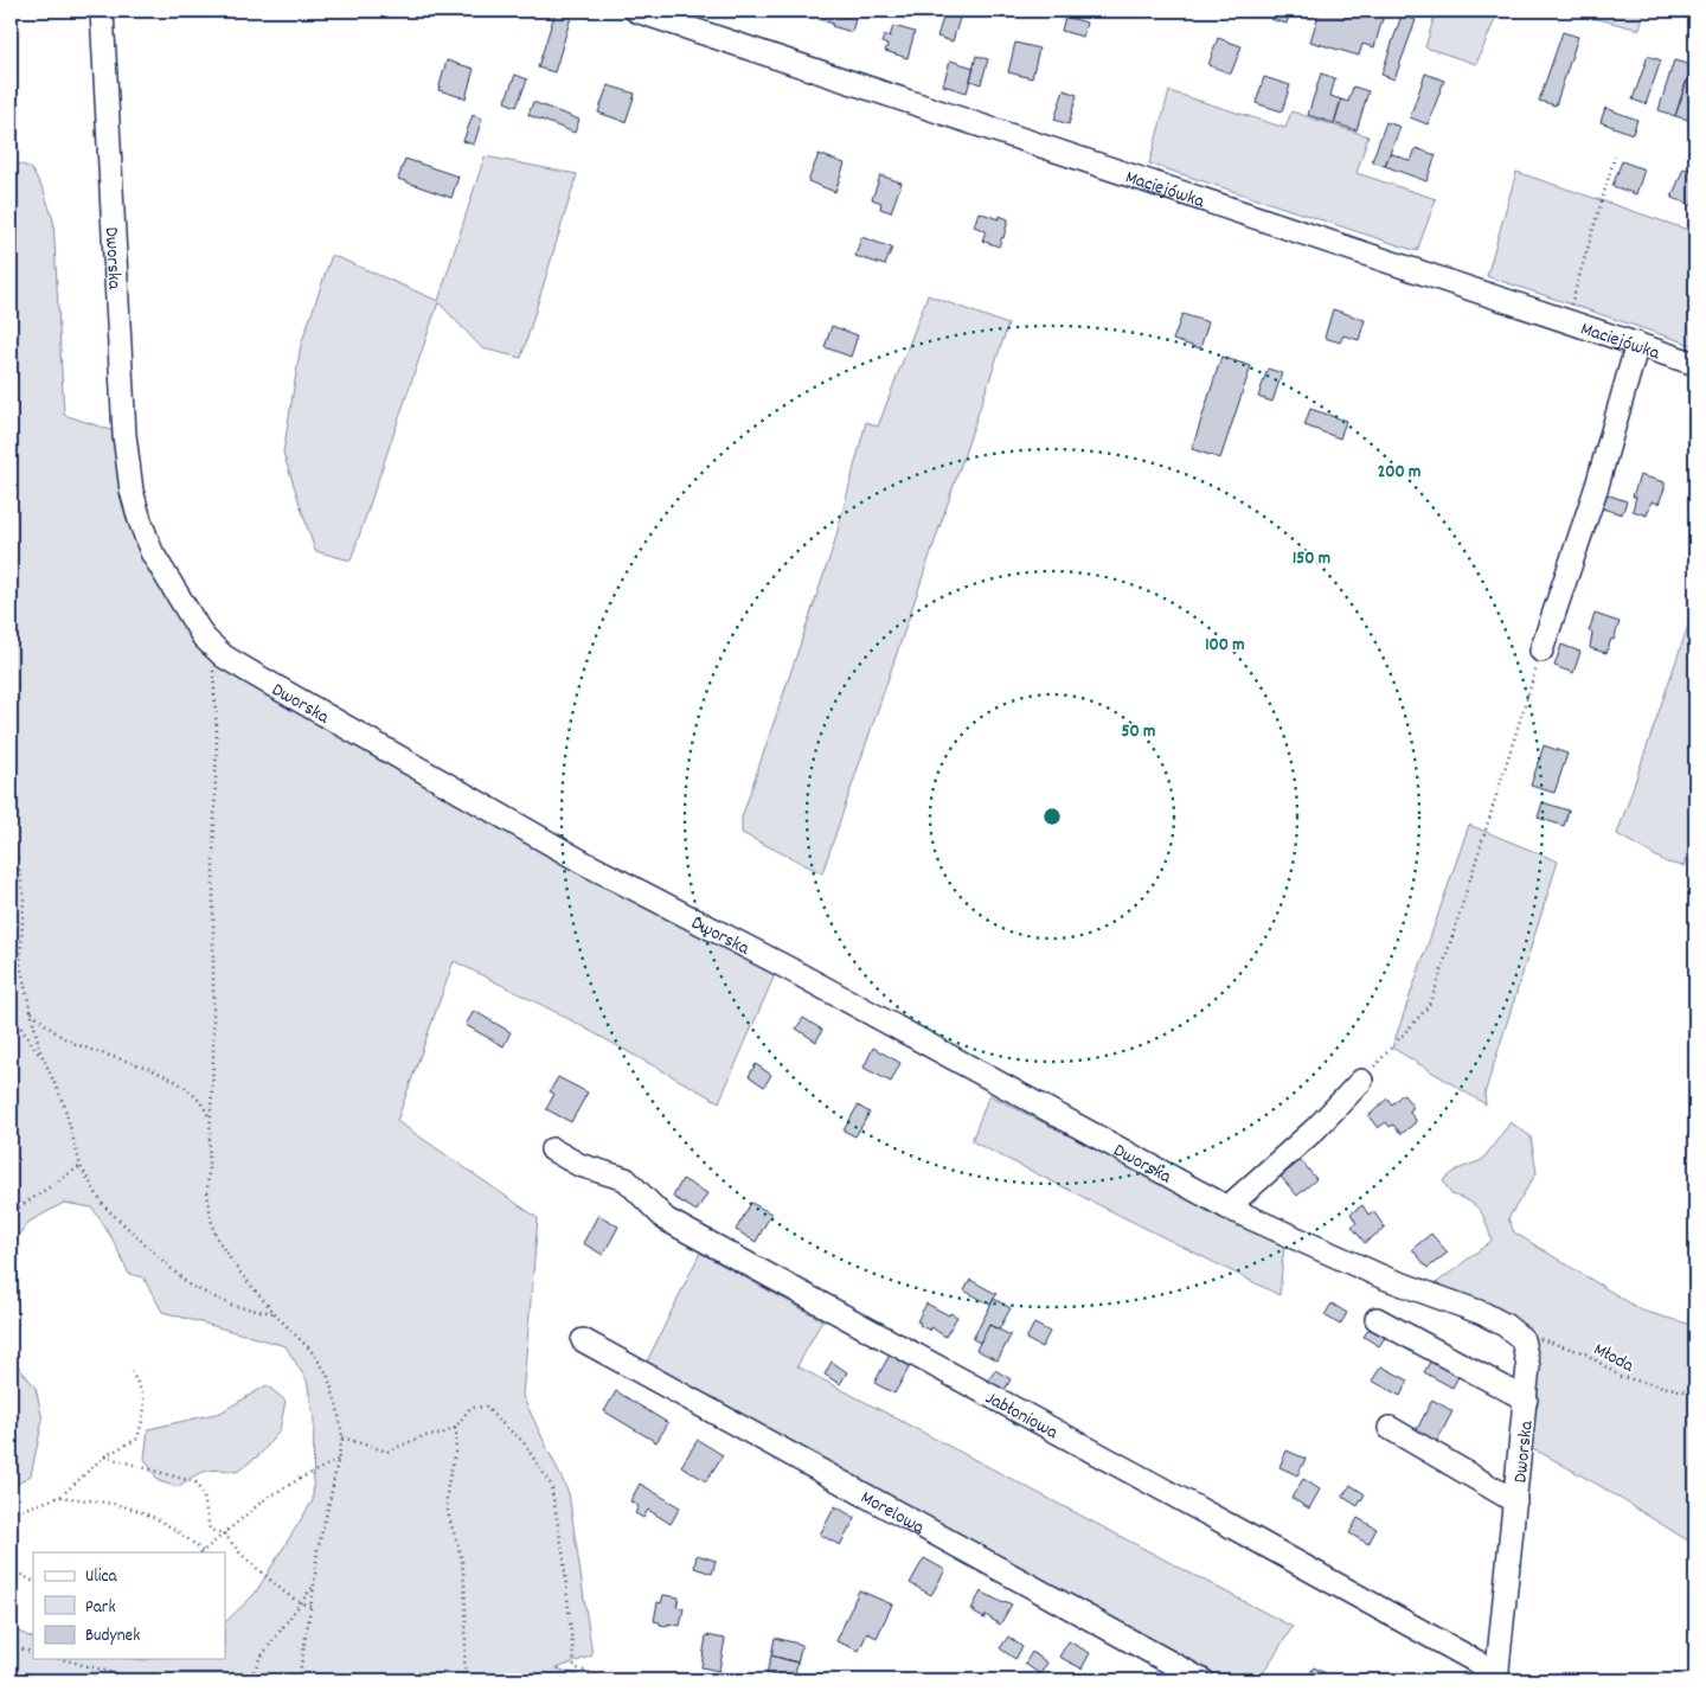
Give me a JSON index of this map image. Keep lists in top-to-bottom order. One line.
{"streets":{"street":["Maciejówka","Dworska","Jabłoniowa","Morelowa"],"path":["Młoda"]},"crossings":[["Dworska","Młoda"],["Dworska","Jabłoniowa"]],"legend":["Ulica","Park","Budynek"],"rings":["200 m","150 m","100 m","50 m"]}
